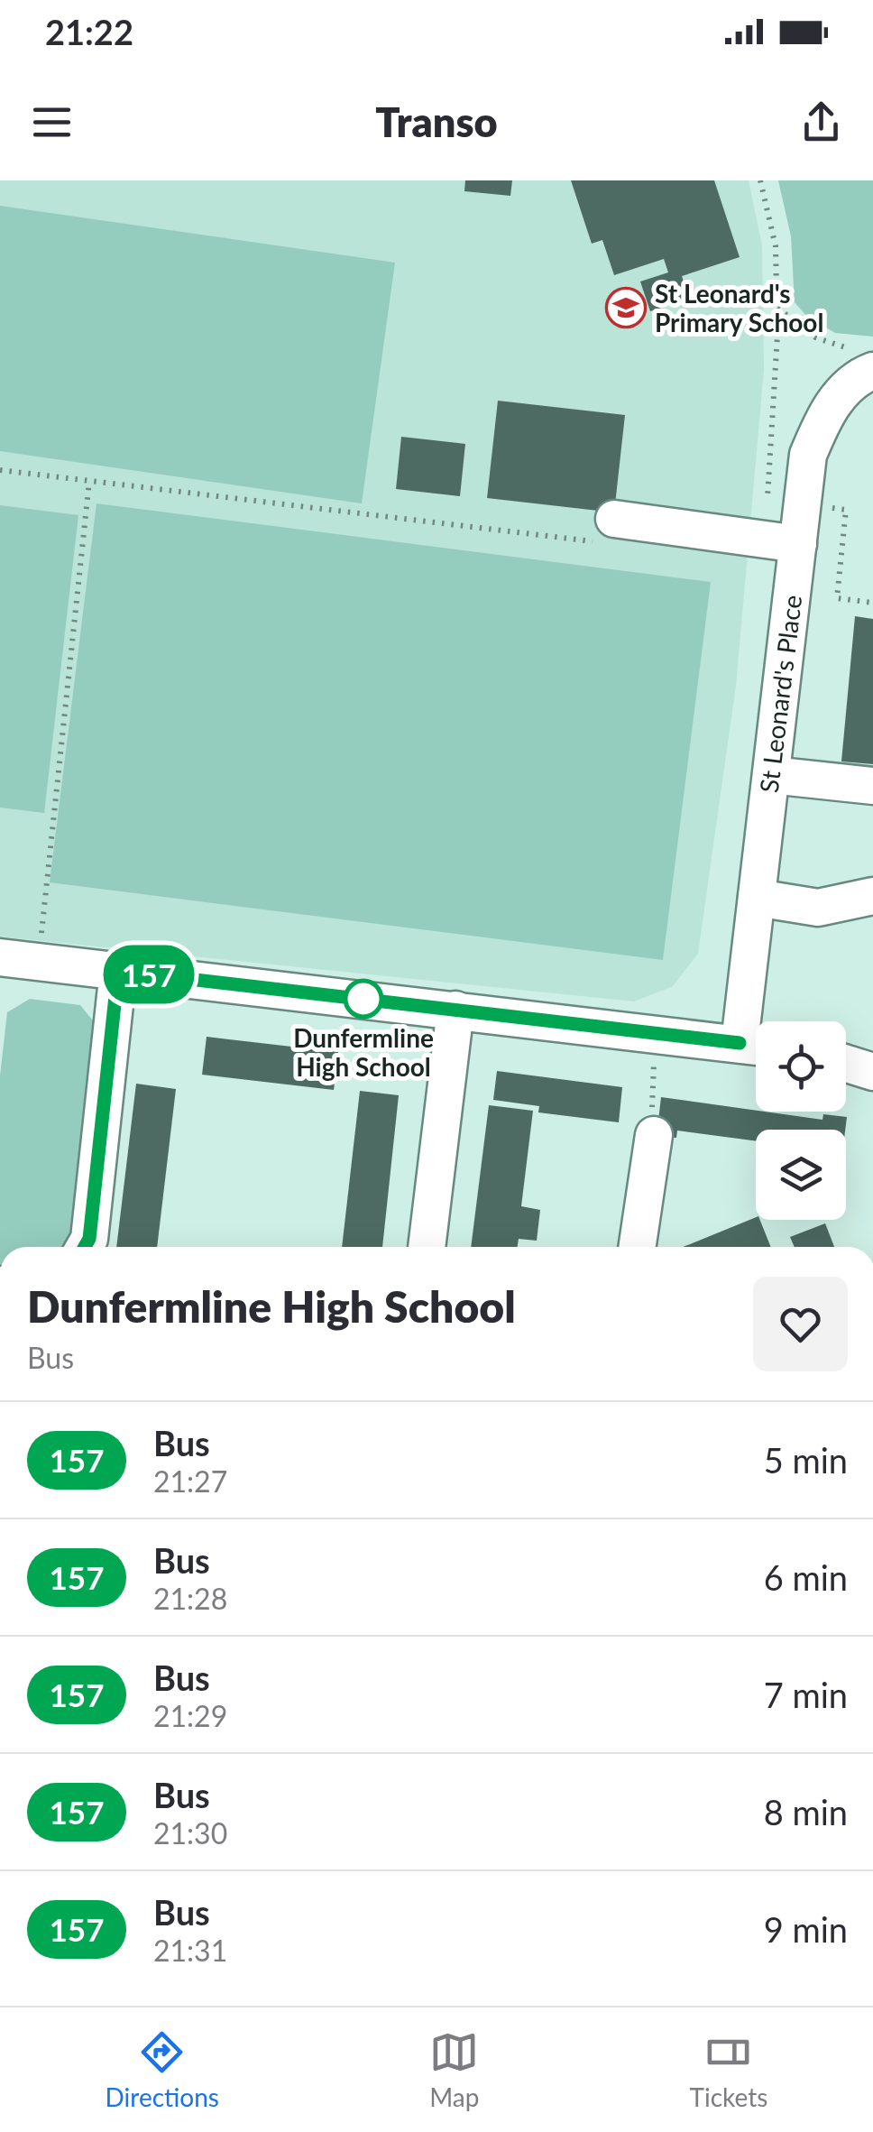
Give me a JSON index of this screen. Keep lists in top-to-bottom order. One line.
{"streets":{"street":["St Leonard's Place"]},"places":{"school or university":["St Leonard's Primary School"],"other":["Dunfermline High School"]},"lines":["bus line 157"],"page":{"status":"21:22","header":"Transo","on_map":"157","heading":["Dunfermline High School","Bus"],"list":[{"mark":"157","name":"Bus","note":"21:27","value":"5 min"},{"mark":"157","name":"Bus","note":"21:28","value":"6 min"},{"mark":"157","name":"Bus","note":"21:29","value":"7 min"},{"mark":"157","name":"Bus","note":"21:30","value":"8 min"},{"mark":"157","name":"Bus","note":"21:31","value":"9 min"}],"tabs":["Directions","Map","Tickets"]}}
